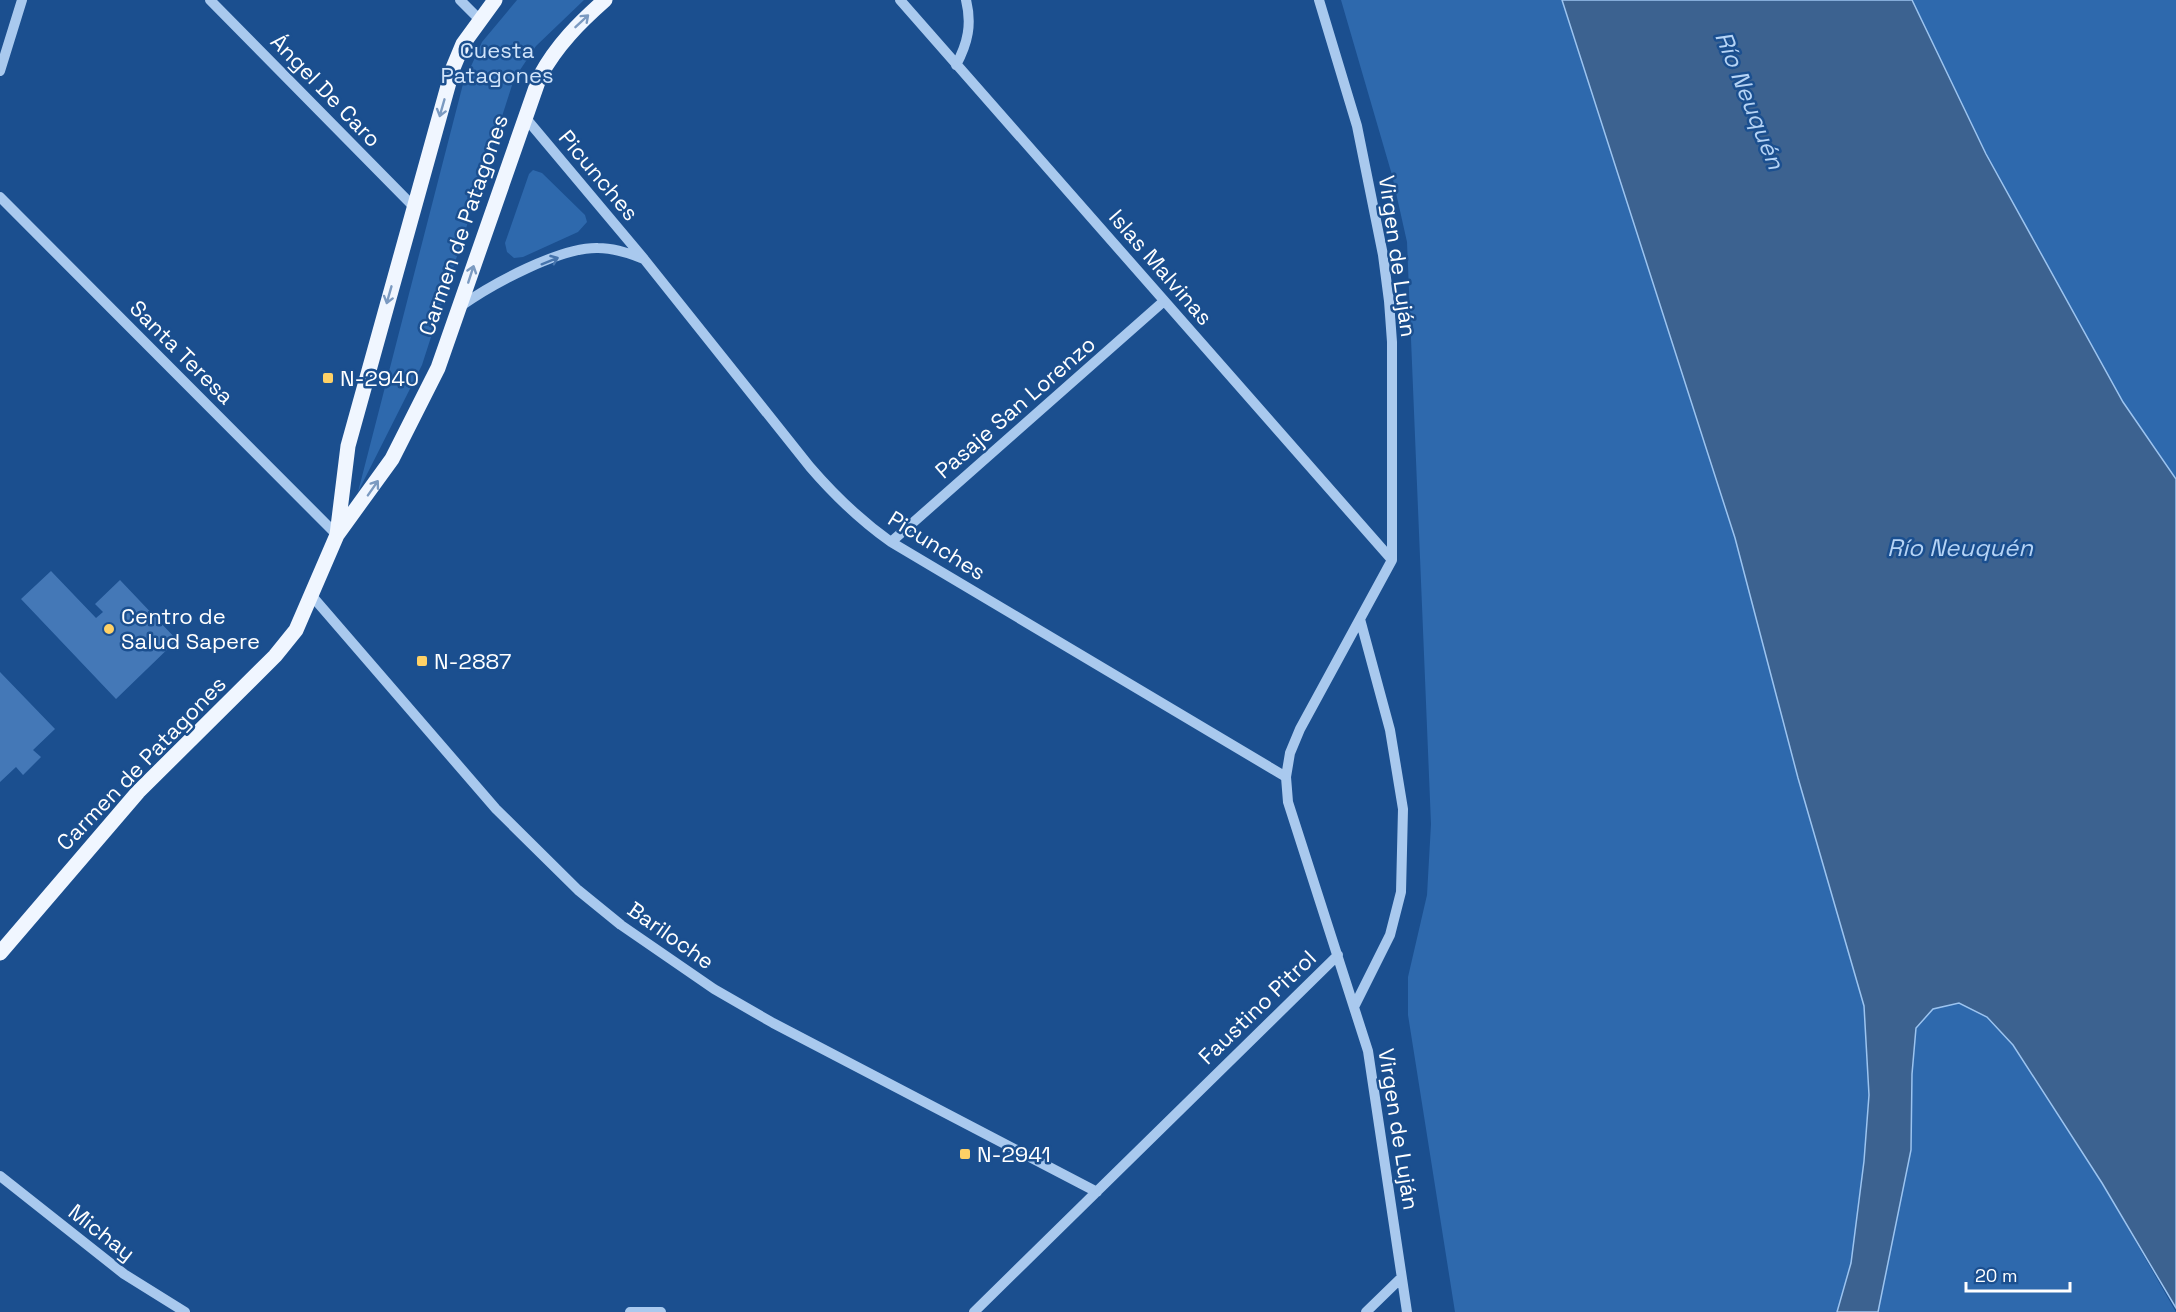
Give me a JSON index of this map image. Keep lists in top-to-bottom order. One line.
{"streets":{"main road":["Carmen de Patagones"],"street":["Ángel De Caro","Picunches","Virgen de Luján","Islas Malvinas","Santa Teresa","Pasaje San Lorenzo","Bariloche","Faustino Pitrol","Michay"]},"crossings":[["Ángel De Caro","Carmen de Patagones"],["Picunches","Carmen de Patagones"],["Picunches","Pasaje San Lorenzo"],["Picunches","Faustino Pitrol"],["Carmen de Patagones","Santa Teresa"],["Carmen de Patagones","Bariloche"],["Virgen de Luján","Islas Malvinas"],["Virgen de Luján","Faustino Pitrol"],["Islas Malvinas","Pasaje San Lorenzo"],["Islas Malvinas","Faustino Pitrol"],["Bariloche","Faustino Pitrol"]],"water":["Río Neuquén"],"parks":["Cuesta Patagones"],"places":{"transit":["N-2940","N-2887","N-2941"],"other":["Centro de Salud Sapere"]},"scale_bar":"20 m"}
